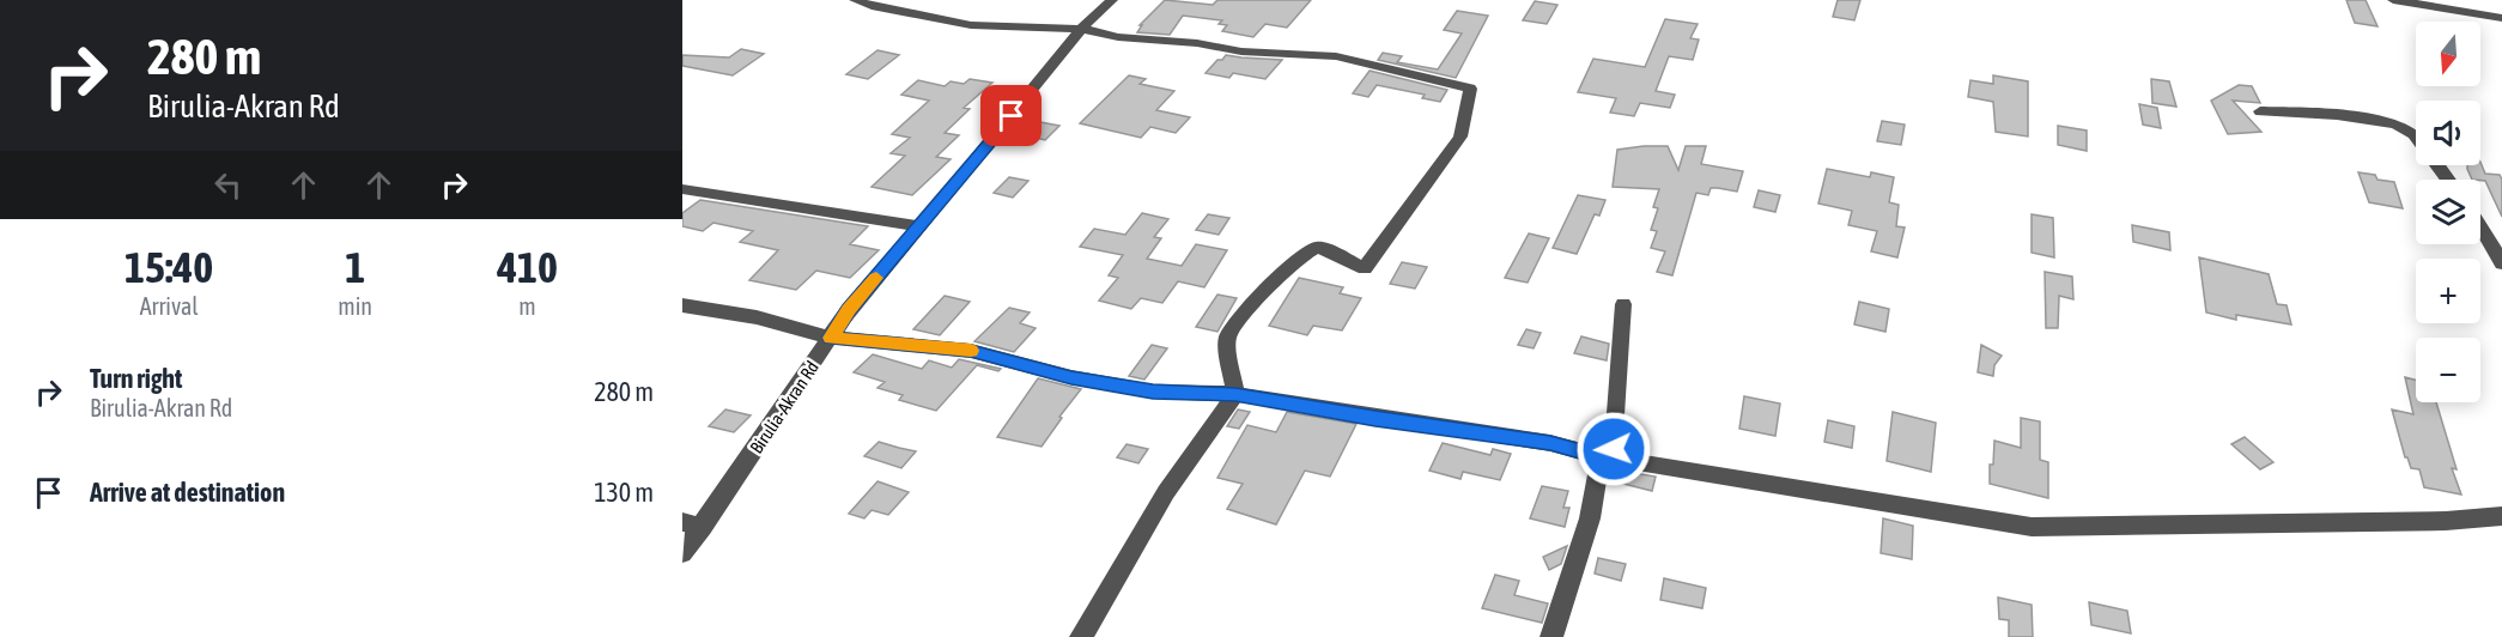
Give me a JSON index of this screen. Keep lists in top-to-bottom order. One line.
{"streets":{"street":["Birulia-Akran Rd"]},"north":"bottom","page":{"turn":["280 m","Birulia-Akran Rd"],"map_buttons":["+","−"],"eta":["15:40","Arrival","1","min","410","m"],"list":[{"name":"Turn right","note":"Birulia-Akran Rd","value":"280 m"},{"name":"Arrive at destination","value":"130 m"}]}}
